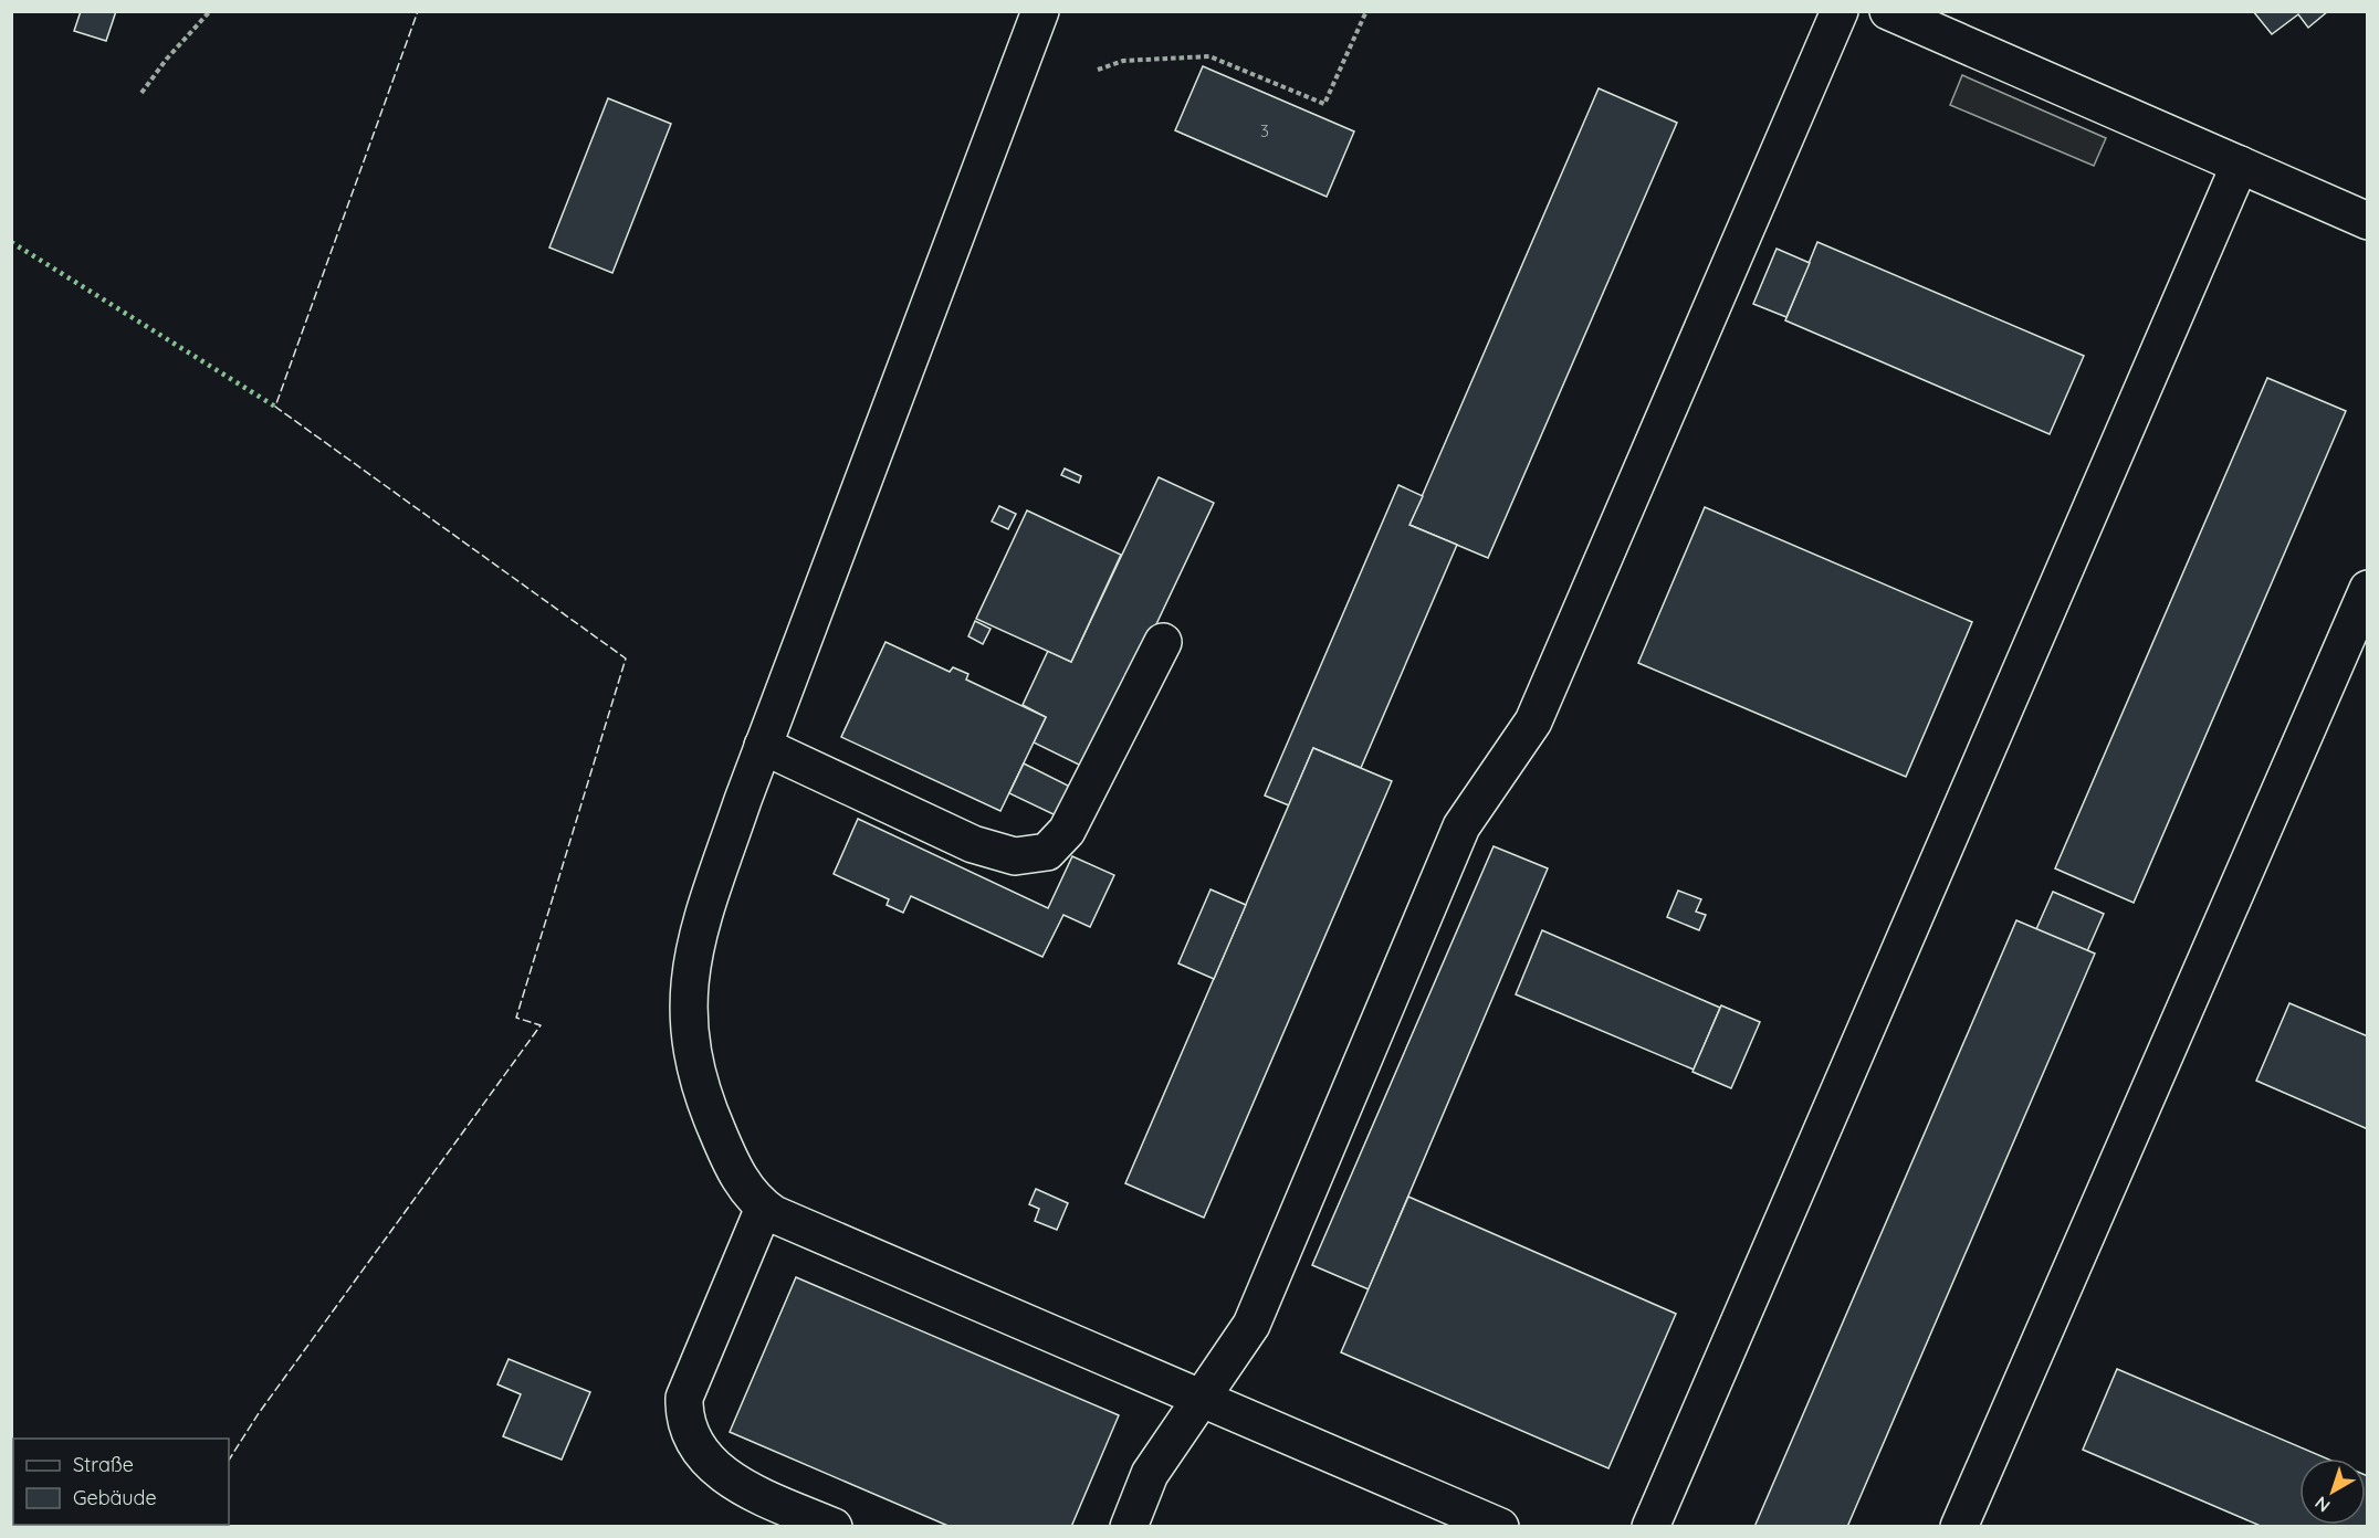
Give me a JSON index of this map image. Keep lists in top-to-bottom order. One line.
{"house_numbers":["3"],"legend":["Straße","Gebäude"],"north":"bottom left"}
